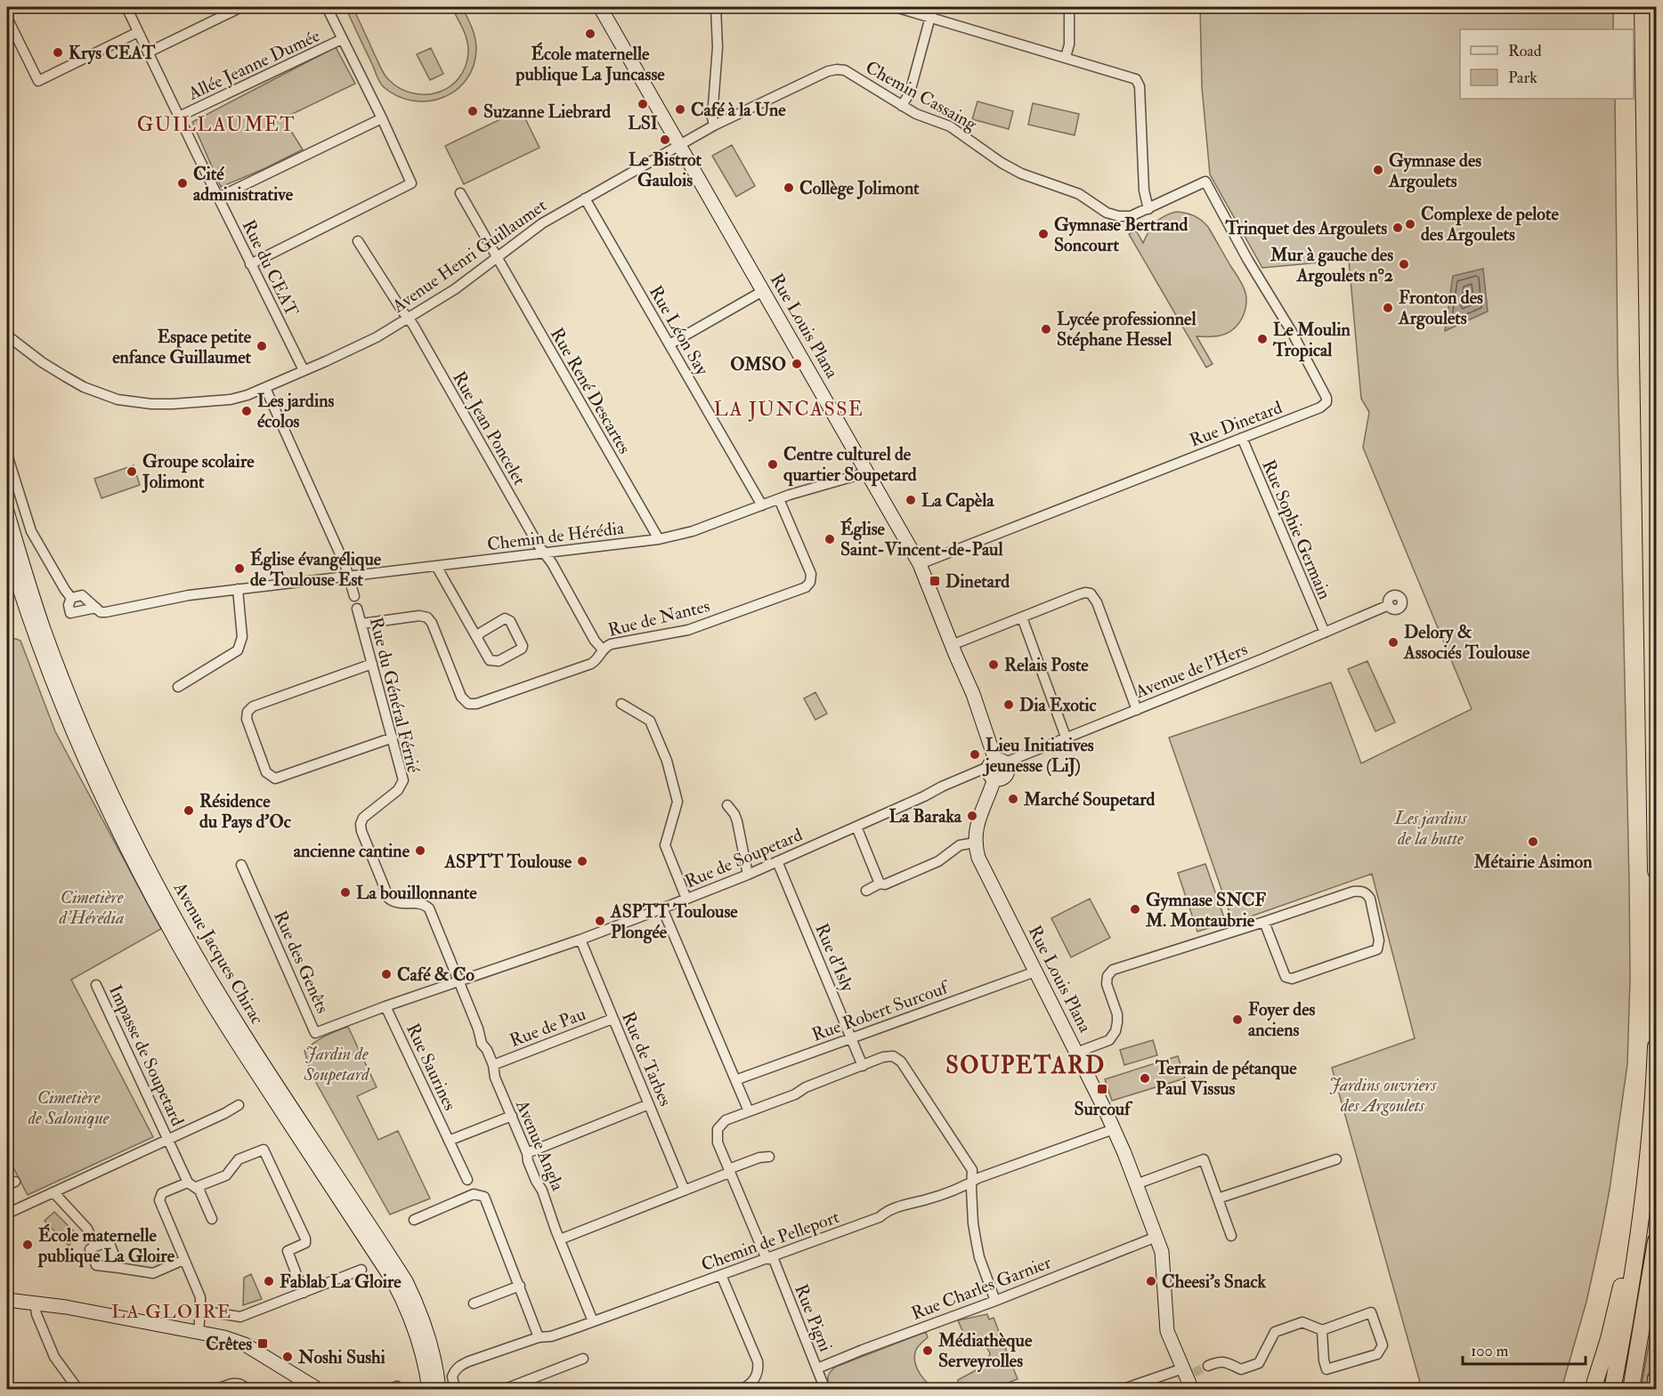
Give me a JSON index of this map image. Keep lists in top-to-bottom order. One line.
{"streets":{"main road":["Rue Louis Plana","Avenue Jacques Chirac"],"street":["Allée Jeanne Dumée","Chemin Cassaing","Avenue Henri Guillaumet","Rue du CEAT","Rue Léon Say","Rue René Descartes","Rue Dinetard","Rue Jean Poncelet","Rue Sophie Germain","Chemin de Hérédia","Rue de Nantes","Avenue de l'Hers","Rue du Général Férrié","Rue de Soupetard","Rue d'Isly","Rue des Genêts","Rue Robert Surcouf","Rue de Pau","Impasse de Soupetard","Rue de Tarbes","Rue Saurines","Avenue Angla","Chemin de Pelleport","Rue Charles Garnier","Rue Pigni"]},"crossings":[["Allée Jeanne Dumée","Rue du CEAT"],["Chemin Cassaing","Avenue Henri Guillaumet"],["Chemin Cassaing","Rue Louis Plana"],["Chemin Cassaing","Rue Dinetard"],["Avenue Henri Guillaumet","Rue du CEAT"],["Avenue Henri Guillaumet","Rue Louis Plana"],["Avenue Henri Guillaumet","Rue Léon Say"],["Avenue Henri Guillaumet","Rue René Descartes"],["Avenue Henri Guillaumet","Rue Jean Poncelet"],["Rue Louis Plana","Rue Dinetard"],["Rue Louis Plana","Chemin de Hérédia"],["Rue Louis Plana","Avenue de l'Hers"],["Rue Louis Plana","Rue de Soupetard"],["Rue Louis Plana","Rue Robert Surcouf"],["Rue Louis Plana","Chemin de Pelleport"],["Rue Louis Plana","Rue Charles Garnier"],["Rue Léon Say","Chemin de Hérédia"],["Rue René Descartes","Chemin de Hérédia"],["Rue Dinetard","Rue Sophie Germain"],["Rue Jean Poncelet","Chemin de Hérédia"],["Rue Jean Poncelet","Rue de Nantes"],["Rue Sophie Germain","Avenue de l'Hers"],["Chemin de Hérédia","Rue de Nantes"],["Rue de Nantes","Rue du Général Férrié"],["Avenue de l'Hers","Rue de Soupetard"],["Rue du Général Férrié","Rue de Soupetard"],["Rue du Général Férrié","Avenue Angla"],["Rue de Soupetard","Rue d'Isly"],["Rue de Soupetard","Rue des Genêts"],["Rue de Soupetard","Rue de Tarbes"],["Rue de Soupetard","Rue Saurines"],["Rue de Soupetard","Avenue Angla"],["Rue d'Isly","Rue Robert Surcouf"],["Rue des Genêts","Rue Saurines"],["Rue de Pau","Rue de Tarbes"],["Rue de Pau","Avenue Angla"],["Avenue Angla","Chemin de Pelleport"],["Chemin de Pelleport","Rue Pigni"],["Rue Charles Garnier","Rue Pigni"]],"districts":["GUILLAUMET","LA JUNCASSE","SOUPETARD","LA GLOIRE"],"parks":["Les jardins de la butte","Cimetière d'Hérédia","Jardin de Soupetard","Jardins ouvriers des Argoulets","Cimetière de Salonique"],"places":{"other":["École maternelle publique La Juncasse","Krys CEAT","LSI","Café à la Une","Suzanne Liebrard","Le Bistrot Gaulois","Gymnase des Argoulets","Cité administrative","Collège Jolimont","Complexe de pelote des Argoulets","Trinquet des Argoulets","Gymnase Bertrand Soncourt","Mur à gauche des Argoulets n°2","Fronton des Argoulets","Lycée professionnel Stéphane Hessel","Le Moulin Tropical","Espace petite enfance Guillaumet","OMSO","Les jardins écolos","Centre culturel de quartier Soupetard","Groupe scolaire Jolimont","La Capèla","Église Saint-Vincent-de-Paul","Église évangélique de Toulouse Est","Delory & Associés Toulouse","Relais Poste","Dia Exotic","Lieu Initiatives jeunesse (LiJ)","Marché Soupetard","Résidence du Pays d'Oc","La Baraka","Métairie Asimon","ancienne cantine","ASPTT Toulouse","La bouillonnante","Gymnase SNCF M. Montaubrie","ASPTT Toulouse Plongée","Café & Co","Foyer des anciens","Terrain de pétanque Paul Vissus","École maternelle publique La Gloire","Fablab La Gloire","Cheesi's Snack","Médiathèque Serveyrolles","Noshi Sushi"],"transit":["Dinetard","Surcouf","Crêtes"]},"legend":["Road","Park"],"scale_bar":"100 m"}
